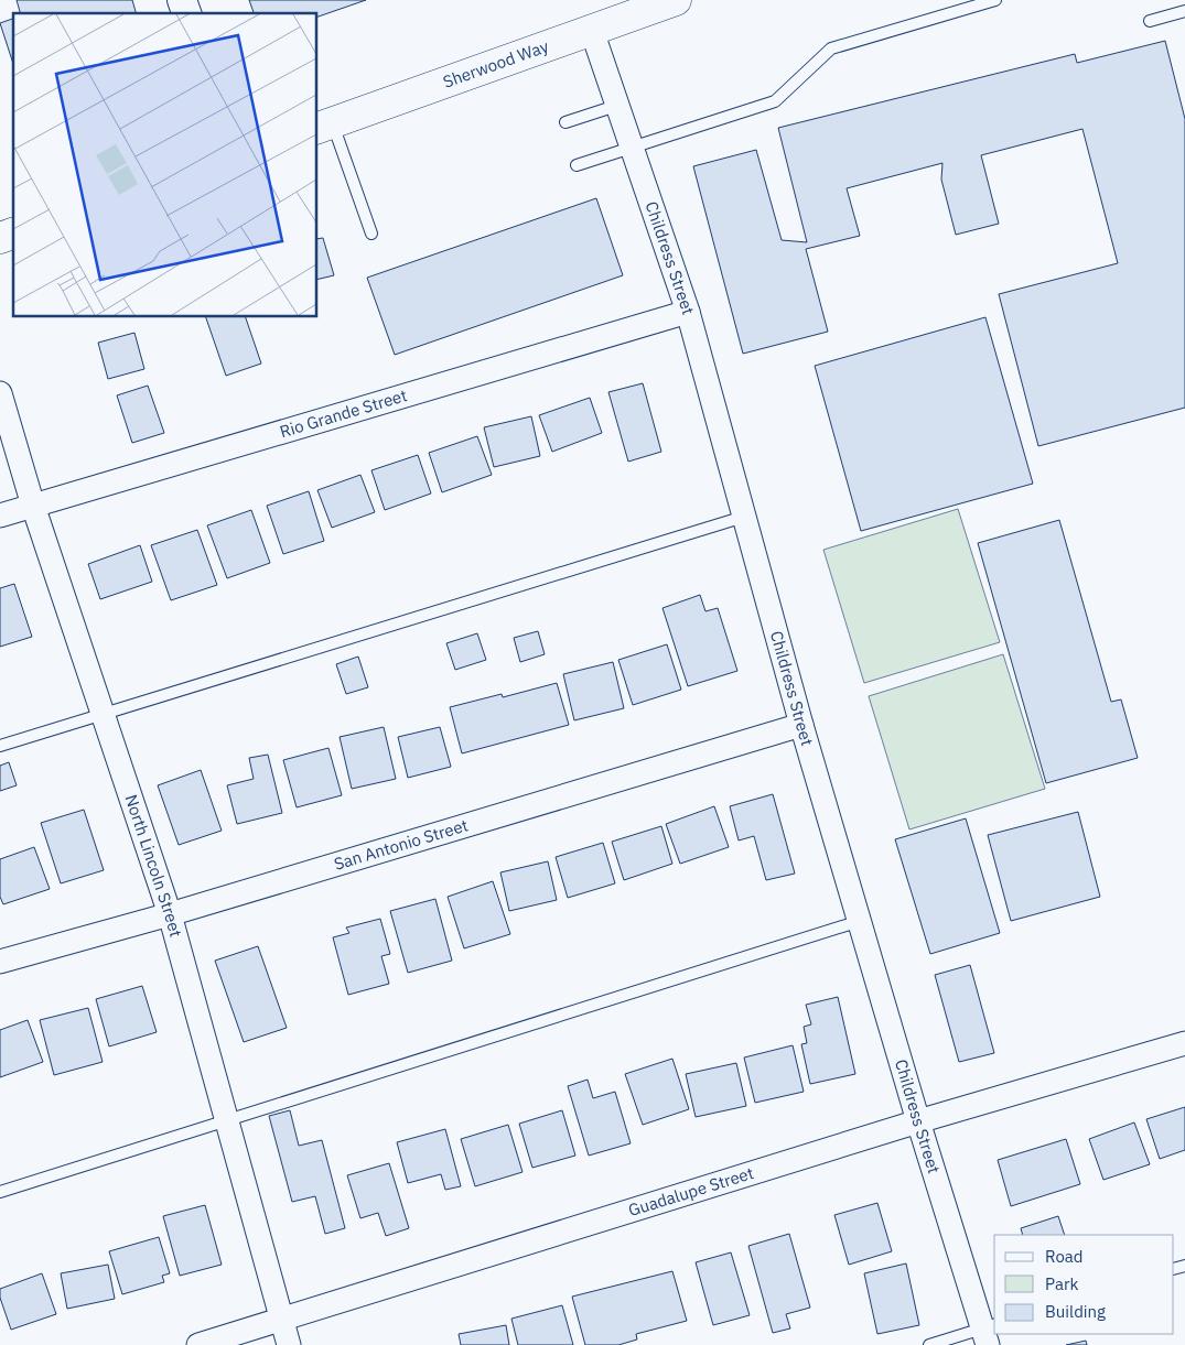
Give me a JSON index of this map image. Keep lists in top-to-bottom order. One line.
{"streets":{"main road":["Sherwood Way"],"street":["Childress Street","Rio Grande Street","San Antonio Street","North Lincoln Street","Guadalupe Street"]},"crossings":[["Sherwood Way","Childress Street"],["Childress Street","Rio Grande Street"],["Childress Street","San Antonio Street"],["Childress Street","Guadalupe Street"],["Rio Grande Street","North Lincoln Street"],["San Antonio Street","North Lincoln Street"],["North Lincoln Street","Guadalupe Street"]],"legend":["Road","Park","Building"]}
